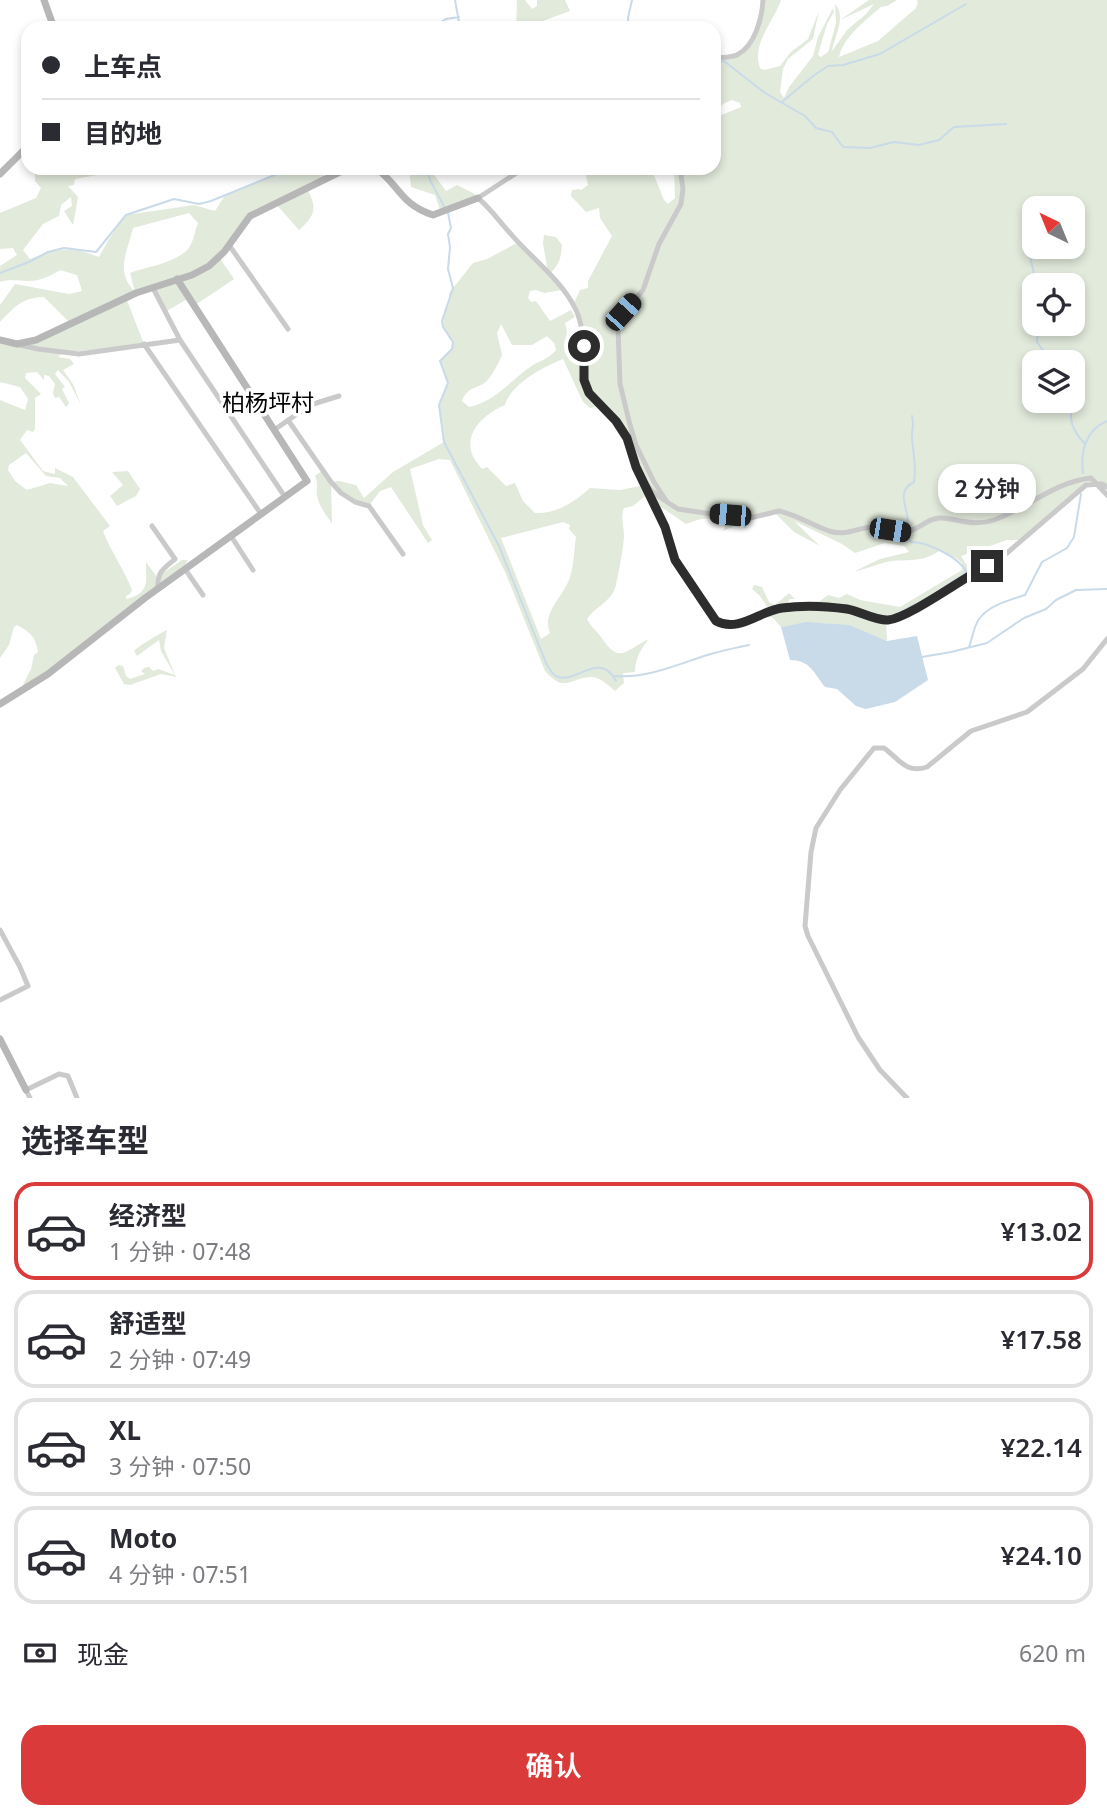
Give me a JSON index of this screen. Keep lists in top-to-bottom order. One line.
{"districts":["柏杨坪村"],"north":"top left","page":{"banner":["上车点","目的地"],"bubble":"2 分钟","heading":"选择车型","list":[{"name":"经济型","note":"1 分钟 · 07:48","value":"¥13.02"},{"name":"舒适型","note":"2 分钟 · 07:49","value":"¥17.58"},{"name":"XL","note":"3 分钟 · 07:50","value":"¥22.14"},{"name":"Moto","note":"4 分钟 · 07:51","value":"¥24.10"}],"pay":["现金","620 m"],"buttons":"确认"}}
